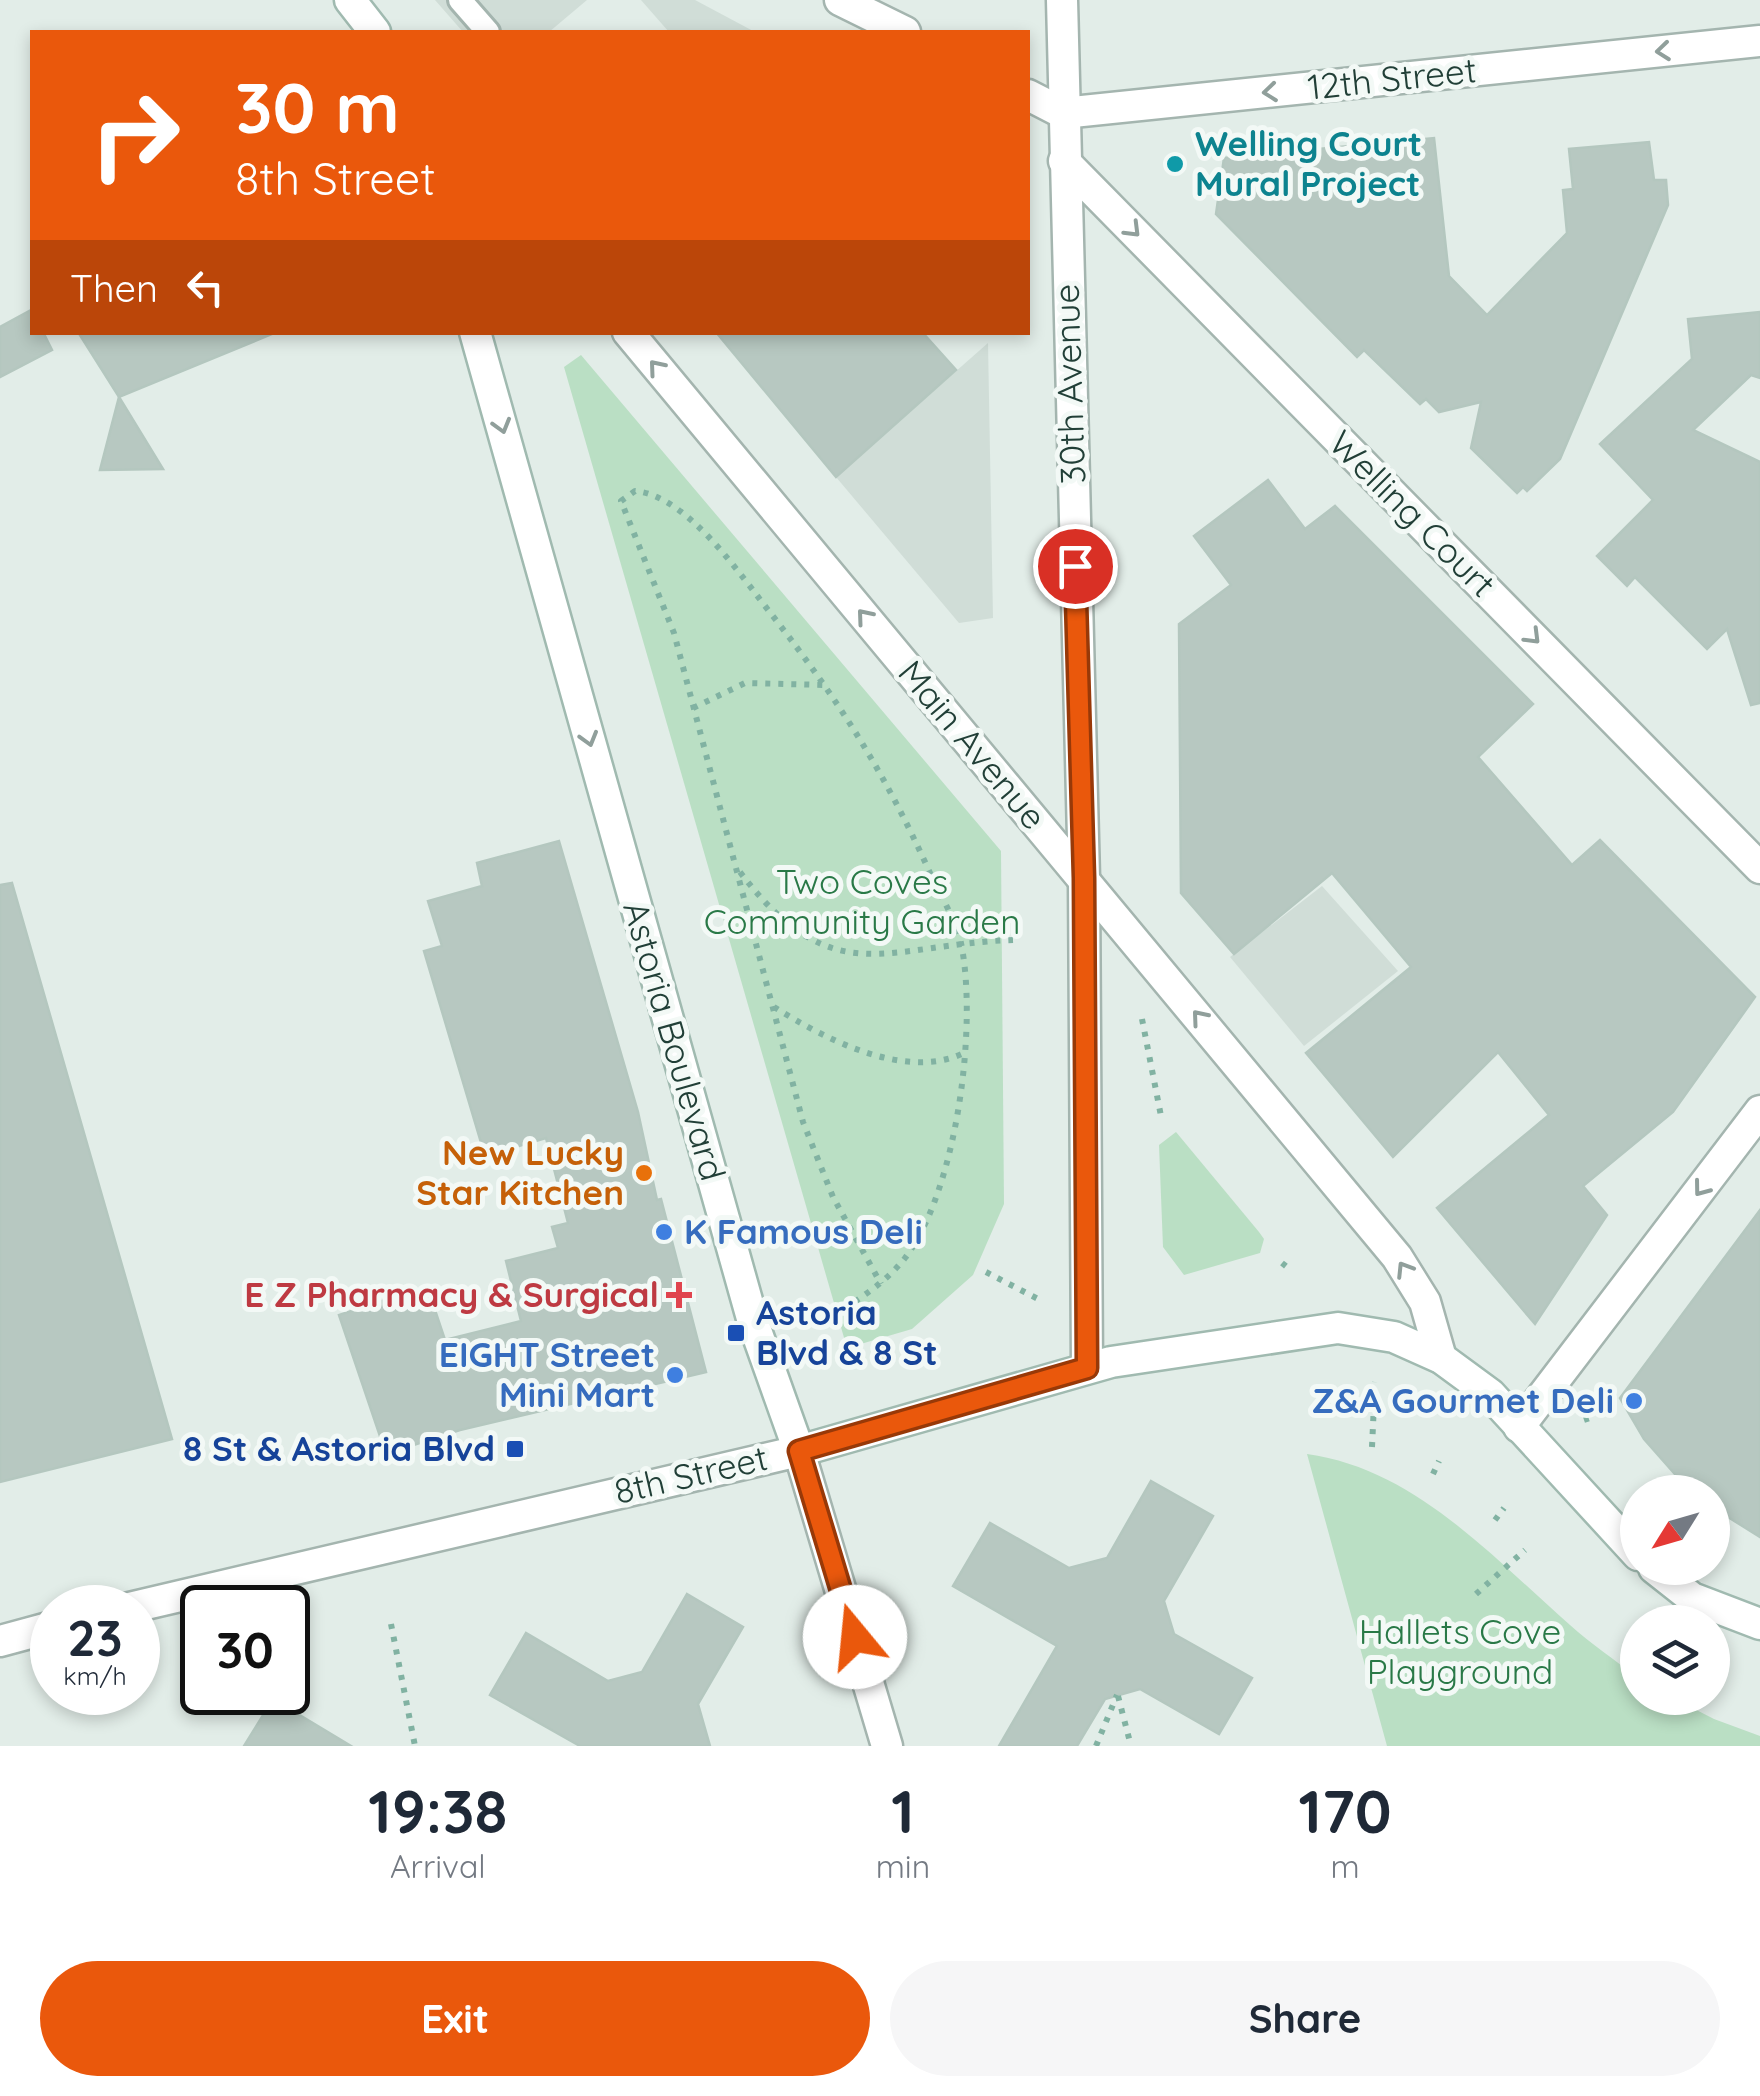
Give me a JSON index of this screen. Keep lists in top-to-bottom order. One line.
{"streets":{"street":["12th Street","30th Avenue","Welling Court","Main Avenue","Astoria Boulevard","8th Street"]},"crossings":[["12th Street","30th Avenue"],["30th Avenue","Welling Court"],["30th Avenue","Main Avenue"],["30th Avenue","8th Street"],["Main Avenue","8th Street"],["Astoria Boulevard","8th Street"]],"one_way":["12th Street","Welling Court","Main Avenue","Astoria Boulevard"],"parks":["Two Coves Community Garden","Hallets Cove Playground"],"places":{"other":["Welling Court Mural Project","New Lucky Star Kitchen","K Famous Deli","EIGHT Street Mini Mart","Z&A Gourmet Deli"],"health":["E Z Pharmacy & Surgical"],"transit":["Astoria Blvd & 8 St","8 St & Astoria Blvd"]},"north":"bottom left","page":{"turn":["30 m","8th Street"],"then":"Then","speed":"23 km/h","limit":"30","eta":["19:38","Arrival","1","min","170","m"],"buttons":["Exit","Share"]}}
